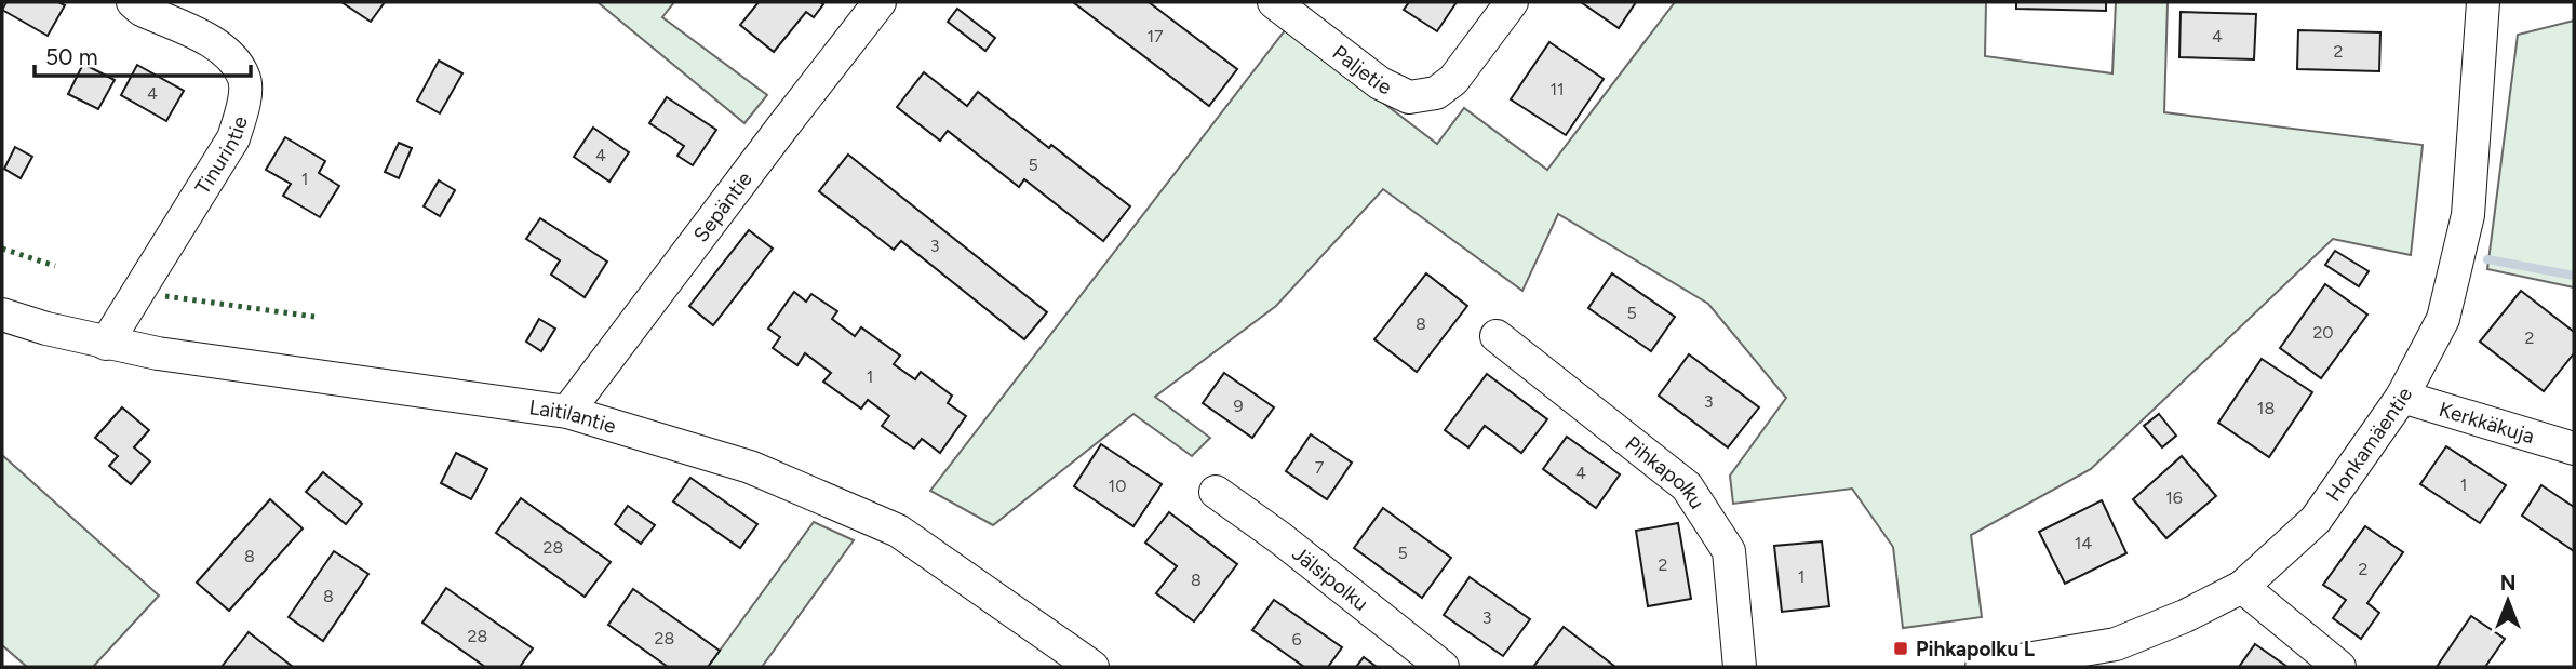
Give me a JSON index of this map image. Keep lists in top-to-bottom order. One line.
{"streets":{"street":["Paljetie","Tinurintie","Sepäntie","Laitilantie","Kerkkäkuja","Honkamäentie","Pihkapolku","Jälsipolku"]},"crossings":[["Tinurintie","Laitilantie"],["Sepäntie","Laitilantie"],["Kerkkäkuja","Honkamäentie"]],"places":{"transit":["Pihkapolku L"]},"house_numbers":["17","4","2","11","4","4","5","1","3","5","8","20","2","1","3","9","18","7","4","1","10","16","14","28","5","8","2","2","1","8","8","3","28","28","6"],"scale_bar":"50 m","north":"top"}
